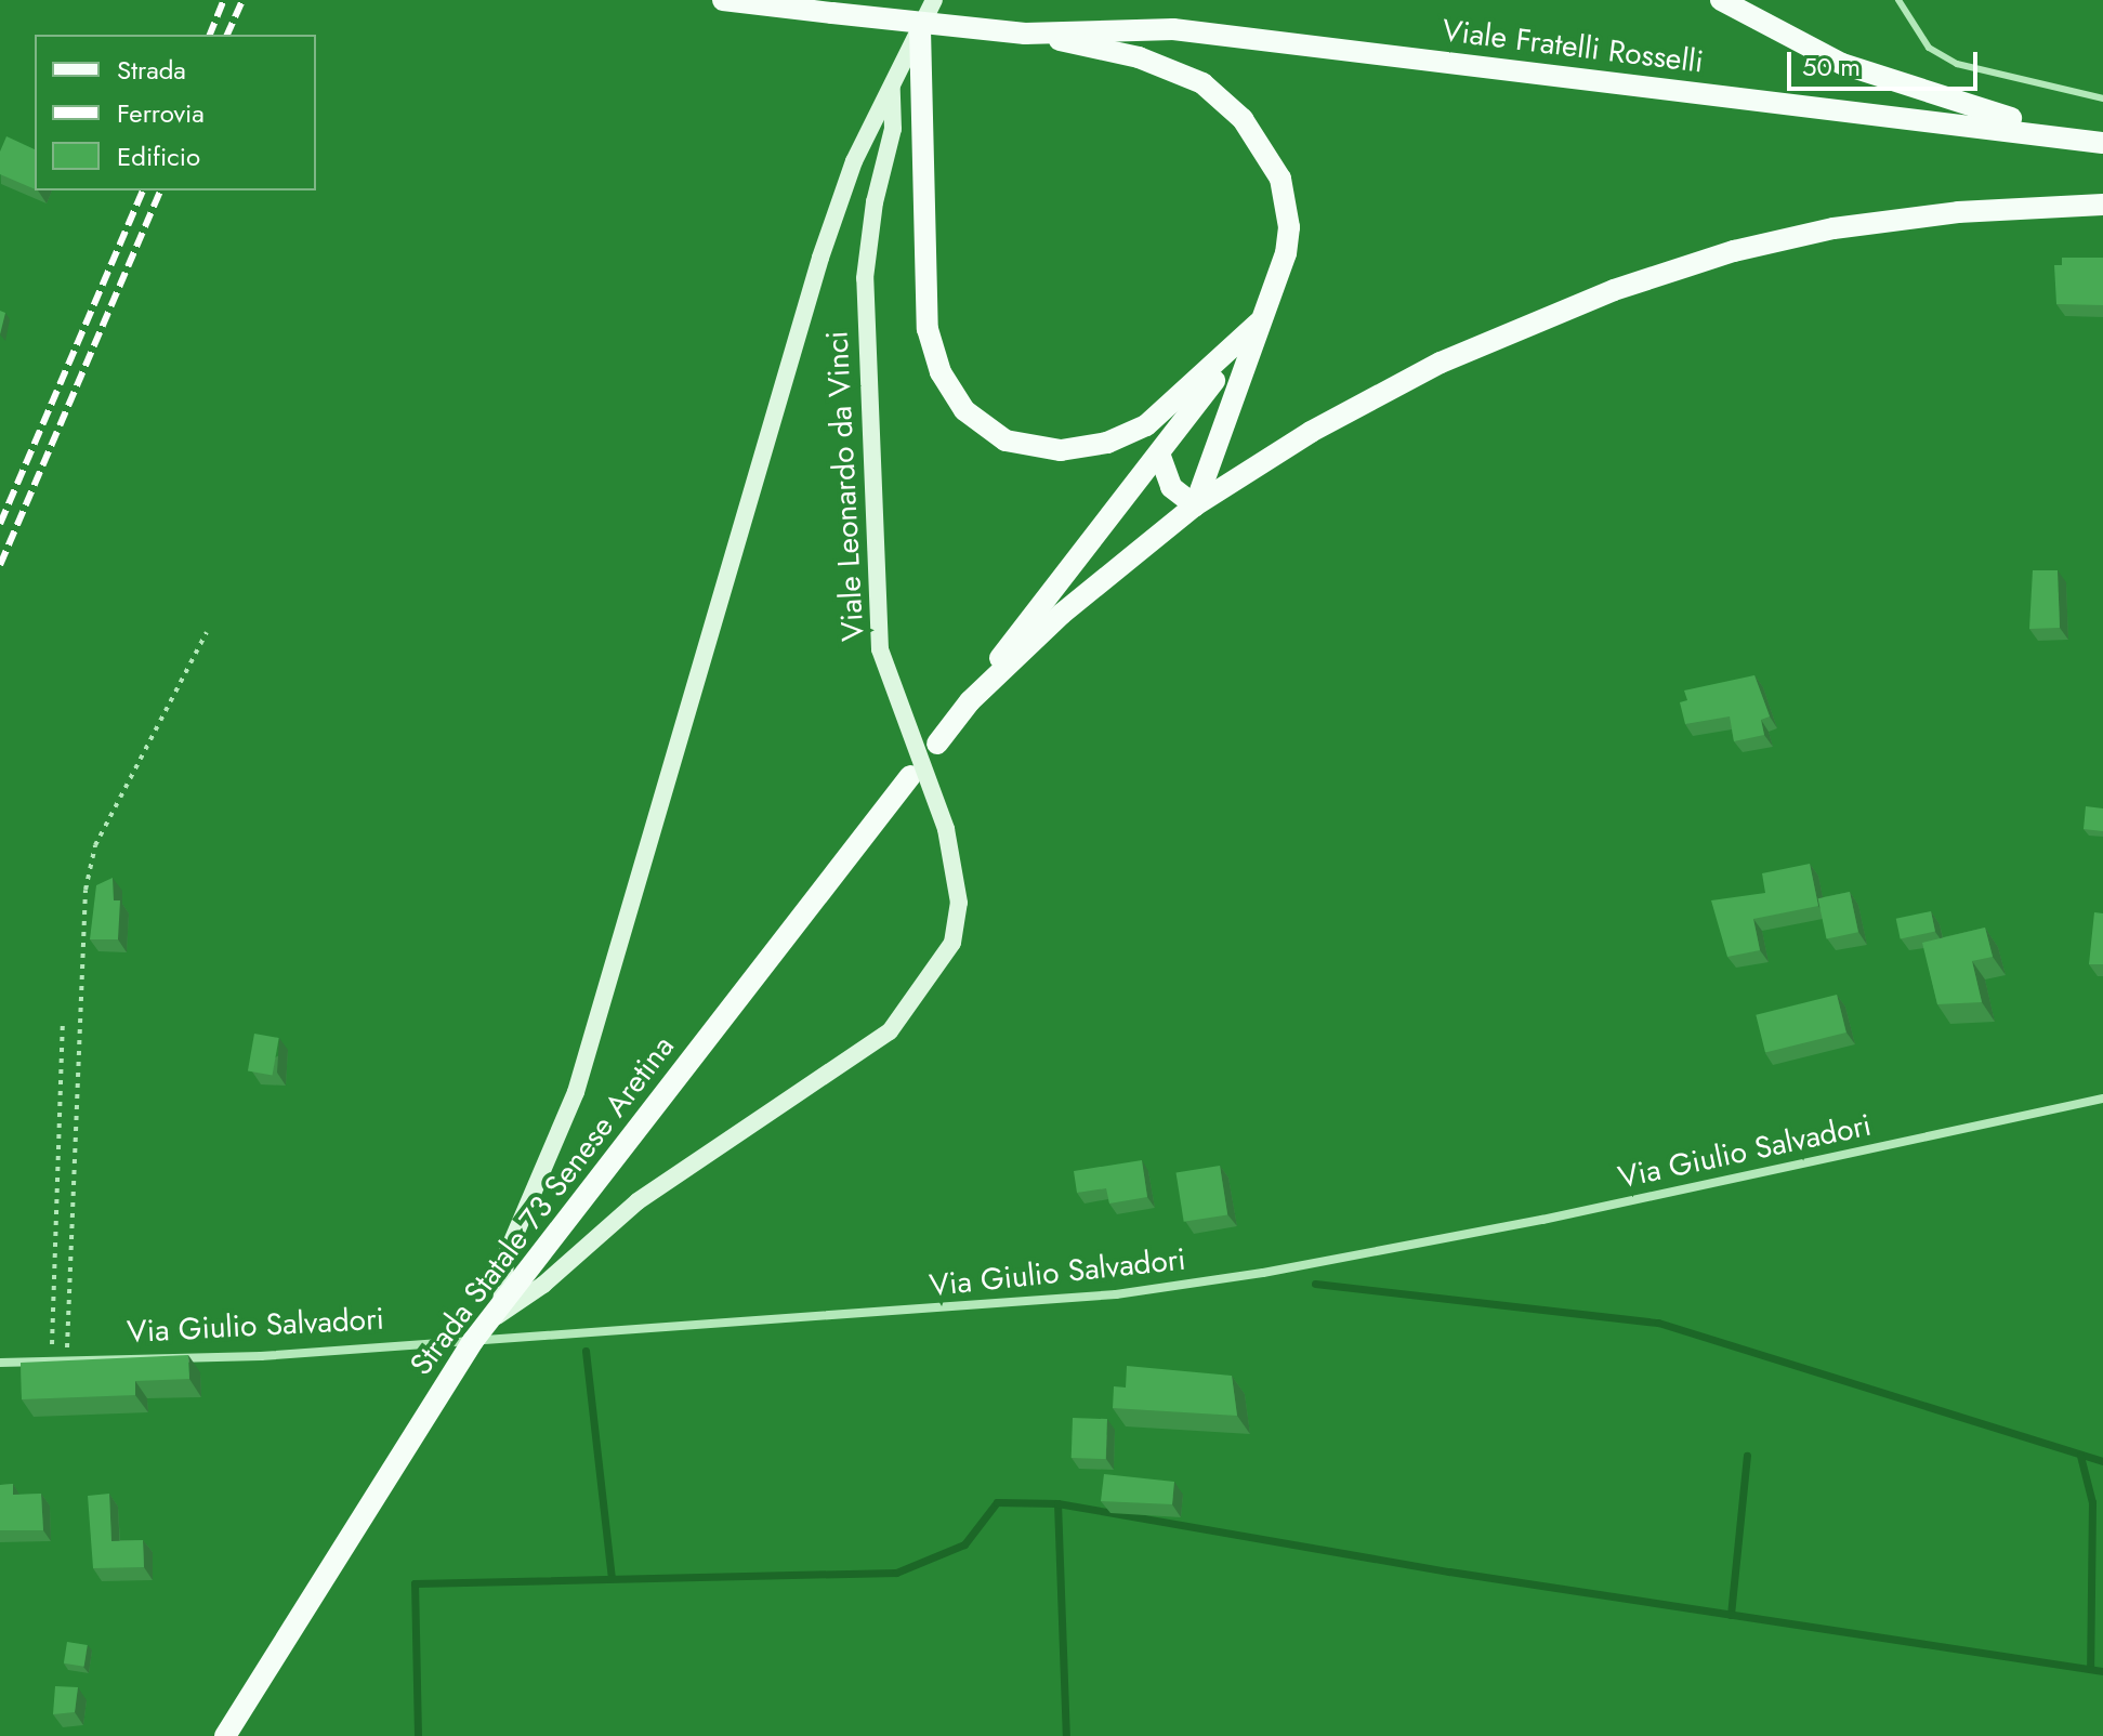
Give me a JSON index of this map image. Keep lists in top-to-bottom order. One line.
{"streets":{"main road":["Viale Fratelli Rosselli","Viale Leonardo da Vinci","Strada Statale 73 Senese Aretina"],"street":["Via Giulio Salvadori"]},"crossings":[["Viale Leonardo da Vinci","Via Giulio Salvadori"],["Viale Leonardo da Vinci","Strada Statale 73 Senese Aretina"],["Via Giulio Salvadori","Strada Statale 73 Senese Aretina"]],"legend":["Strada","Ferrovia","Edificio"],"scale_bar":"50 m"}
